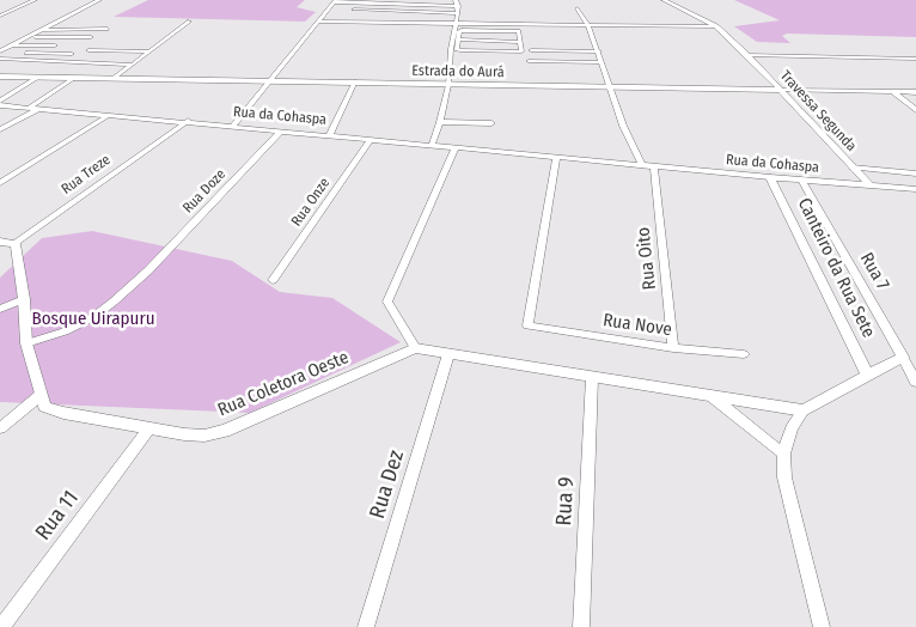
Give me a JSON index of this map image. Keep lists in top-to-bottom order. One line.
{"streets":{"street":["Estrada do Aurá","Travessa Segunda","Rua da Cohaspa","Rua Treze","Rua Doze","Rua Onze","Rua Oito","Canteiro da Rua Sete","Rua 7","Rua Nove","Rua Coletora Oeste","Rua Dez","Rua 9","Rua 11"]},"crossings":[["Estrada do Aurá","Travessa Segunda"],["Travessa Segunda","Rua da Cohaspa"],["Rua da Cohaspa","Rua Doze"],["Rua da Cohaspa","Rua Onze"],["Rua da Cohaspa","Rua Oito"],["Rua da Cohaspa","Canteiro da Rua Sete"],["Rua da Cohaspa","Rua 7"],["Rua da Cohaspa","Rua Nove"],["Rua Oito","Rua Nove"],["Rua Coletora Oeste","Rua 11"]],"parks":["Bosque Uirapuru"]}
